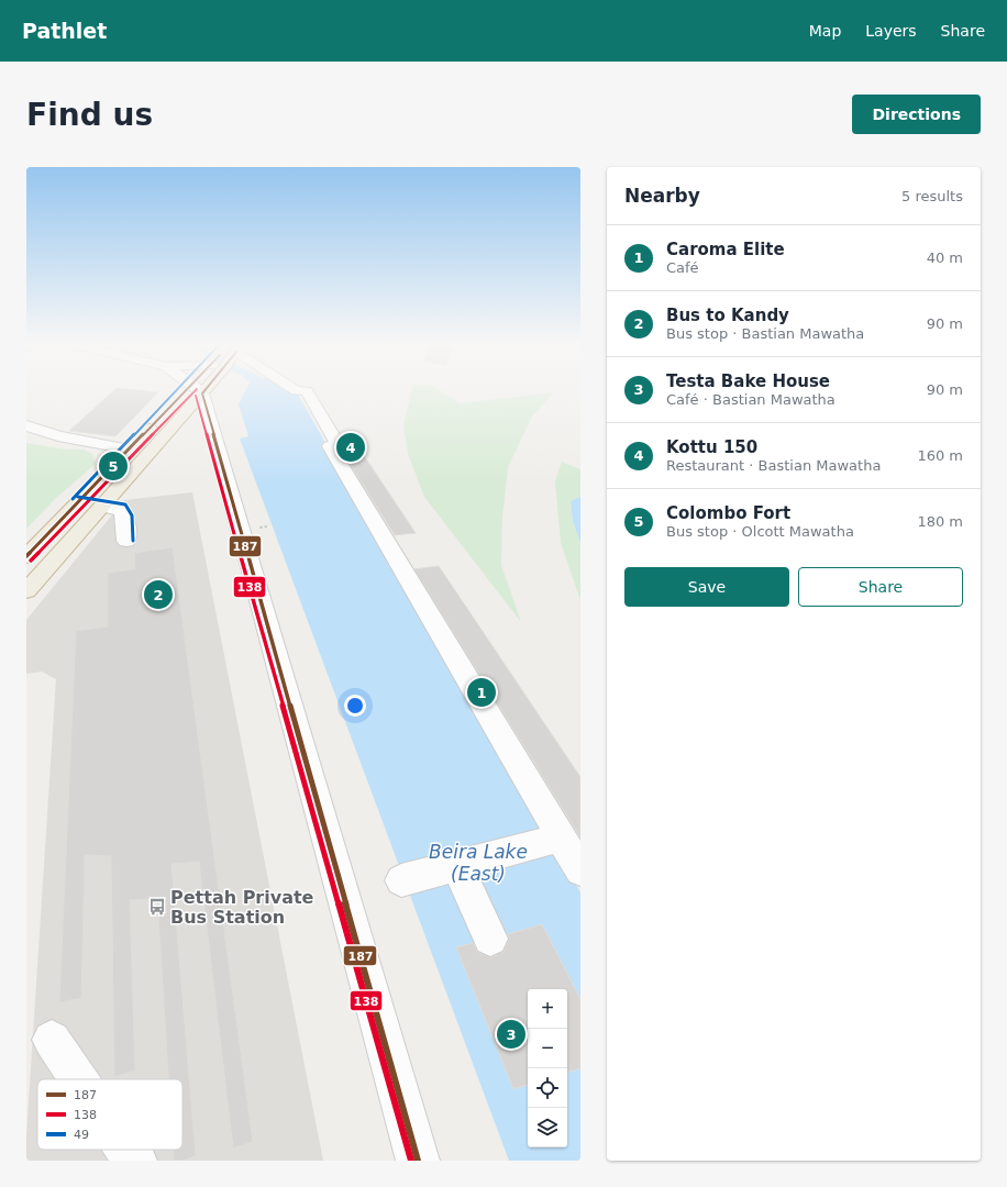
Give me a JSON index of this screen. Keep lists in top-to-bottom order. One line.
{"water":["Beira Lake (East)"],"places":{"bus stop":["Pettah Private Bus Station"]},"lines":["transit line 187","transit line 138","transit line 49"],"legend":["187","138","49"],"page":{"header":"Pathlet","nav":["Map","Layers","Share"],"buttons":["Directions",["Save","Share"]],"title":"Find us","heading":["Nearby","5 results"],"list":[{"mark":"1","name":"Caroma Elite","note":"Café","value":"40 m"},{"mark":"2","name":"Bus to Kandy","note":"Bus stop · Bastian Mawatha","value":"90 m"},{"mark":"3","name":"Testa Bake House","note":"Café · Bastian Mawatha","value":"90 m"},{"mark":"4","name":"Kottu 150","note":"Restaurant · Bastian Mawatha","value":"160 m"},{"mark":"5","name":"Colombo Fort","note":"Bus stop · Olcott Mawatha","value":"180 m"}],"pins":["4","5","2","1","3"],"map_buttons":["+","−"]}}
